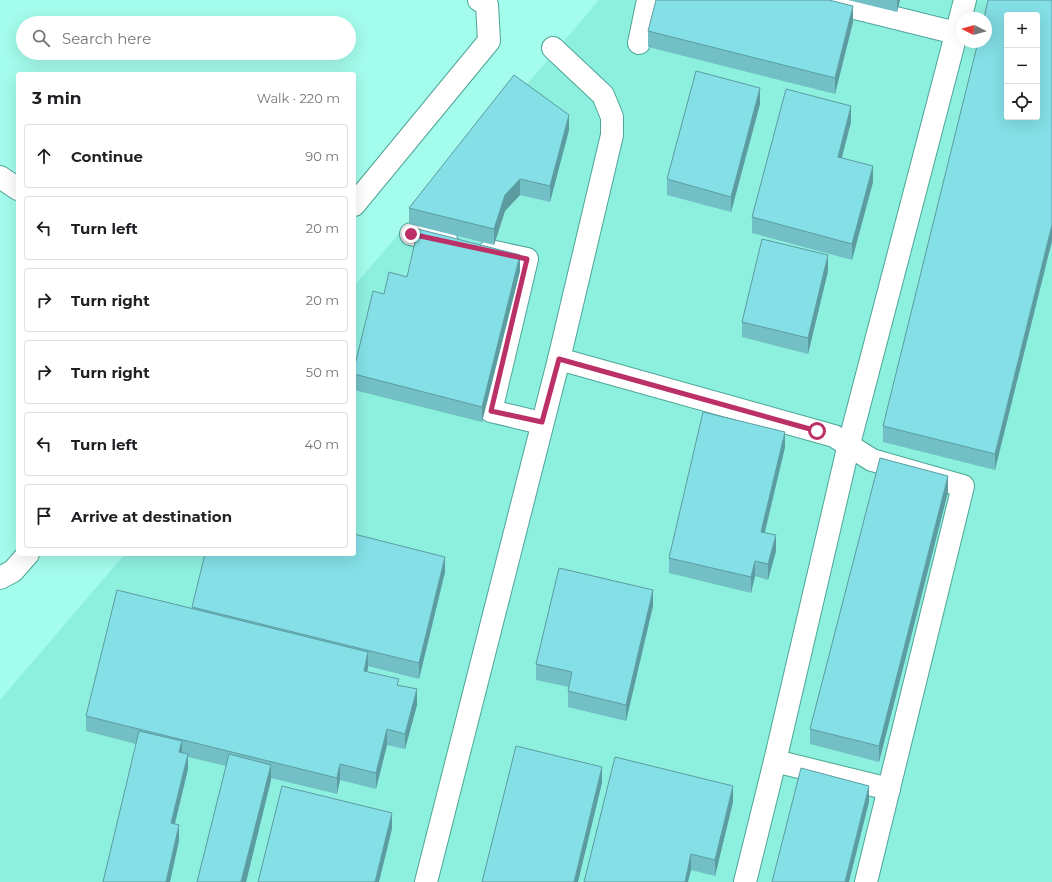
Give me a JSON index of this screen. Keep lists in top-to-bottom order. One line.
{"north":"left","page":{"map_buttons":["+","−"],"search":"Search here","heading":["3 min","Walk · 220 m"],"list":[["Continue","90 m"],["Turn left","20 m"],["Turn right","20 m"],["Turn right","50 m"],["Turn left","40 m"],"Arrive at destination"]}}
